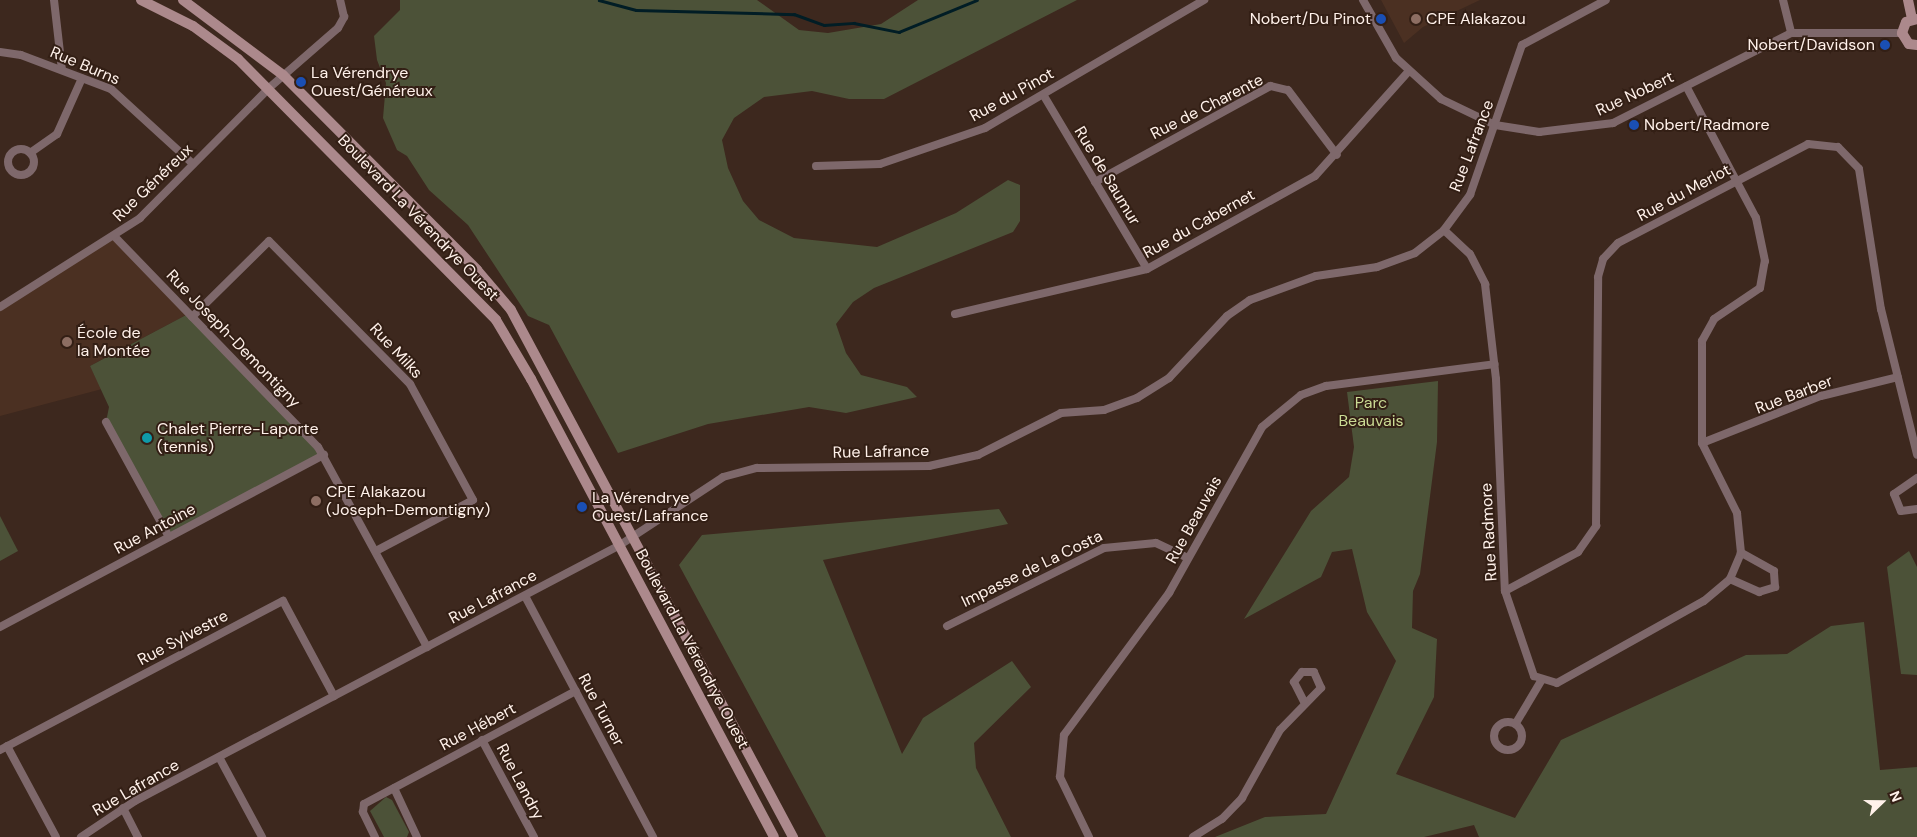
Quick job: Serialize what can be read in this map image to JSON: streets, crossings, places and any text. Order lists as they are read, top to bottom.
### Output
{
  "streets": {
    "main road": ["Boulevard La Vérendrye Ouest"],
    "street": [
      "Rue Burns",
      "Rue Nobert",
      "Rue du Pinot",
      "Rue de Charente",
      "Rue Lafrance",
      "Rue de Saumur",
      "Rue Généreux",
      "Rue du Merlot",
      "Rue du Cabernet",
      "Rue Joseph-Demontigny",
      "Rue Milks",
      "Rue Barber",
      "Rue Beauvais",
      "Rue Antoine",
      "Rue Radmore",
      "Impasse de La Costa",
      "Rue Sylvestre",
      "Rue Turner",
      "Rue Hébert",
      "Rue Landry"
    ]
  },
  "crossings": [
    ["Rue Burns", "Rue Généreux"],
    ["Rue Nobert", "Rue Lafrance"],
    ["Rue Nobert", "Rue du Cabernet"],
    ["Rue du Pinot", "Rue de Saumur"],
    ["Rue de Charente", "Rue de Saumur"],
    ["Rue de Charente", "Rue du Cabernet"],
    ["Rue Lafrance", "Boulevard La Vérendrye Ouest"],
    ["Rue Lafrance", "Rue Joseph-Demontigny"],
    ["Rue Lafrance", "Rue Radmore"],
    ["Rue Lafrance", "Rue Sylvestre"],
    ["Rue Lafrance", "Rue Turner"],
    ["Rue de Saumur", "Rue du Cabernet"],
    ["Rue Généreux", "Boulevard La Vérendrye Ouest"],
    ["Rue Généreux", "Rue Joseph-Demontigny"],
    ["Rue du Merlot", "Rue Barber"],
    ["Rue du Merlot", "Rue Radmore"],
    ["Rue Joseph-Demontigny", "Rue Milks"],
    ["Rue Joseph-Demontigny", "Rue Antoine"],
    ["Rue Beauvais", "Rue Radmore"],
    ["Rue Beauvais", "Impasse de La Costa"],
    ["Rue Turner", "Rue Hébert"],
    ["Rue Hébert", "Rue Landry"]
  ],
  "parks": ["Parc Beauvais"],
  "places": [
    "Nobert/Du Pinot",
    "CPE Alakazou",
    "Nobert/Davidson",
    "La Vérendrye Ouest/Généreux",
    "Nobert/Radmore",
    "École de la Montée",
    "Chalet Pierre-Laporte (tennis)",
    "CPE Alakazou (Joseph-Demontigny)",
    "La Vérendrye Ouest/Lafrance"
  ],
  "north": "right"
}
